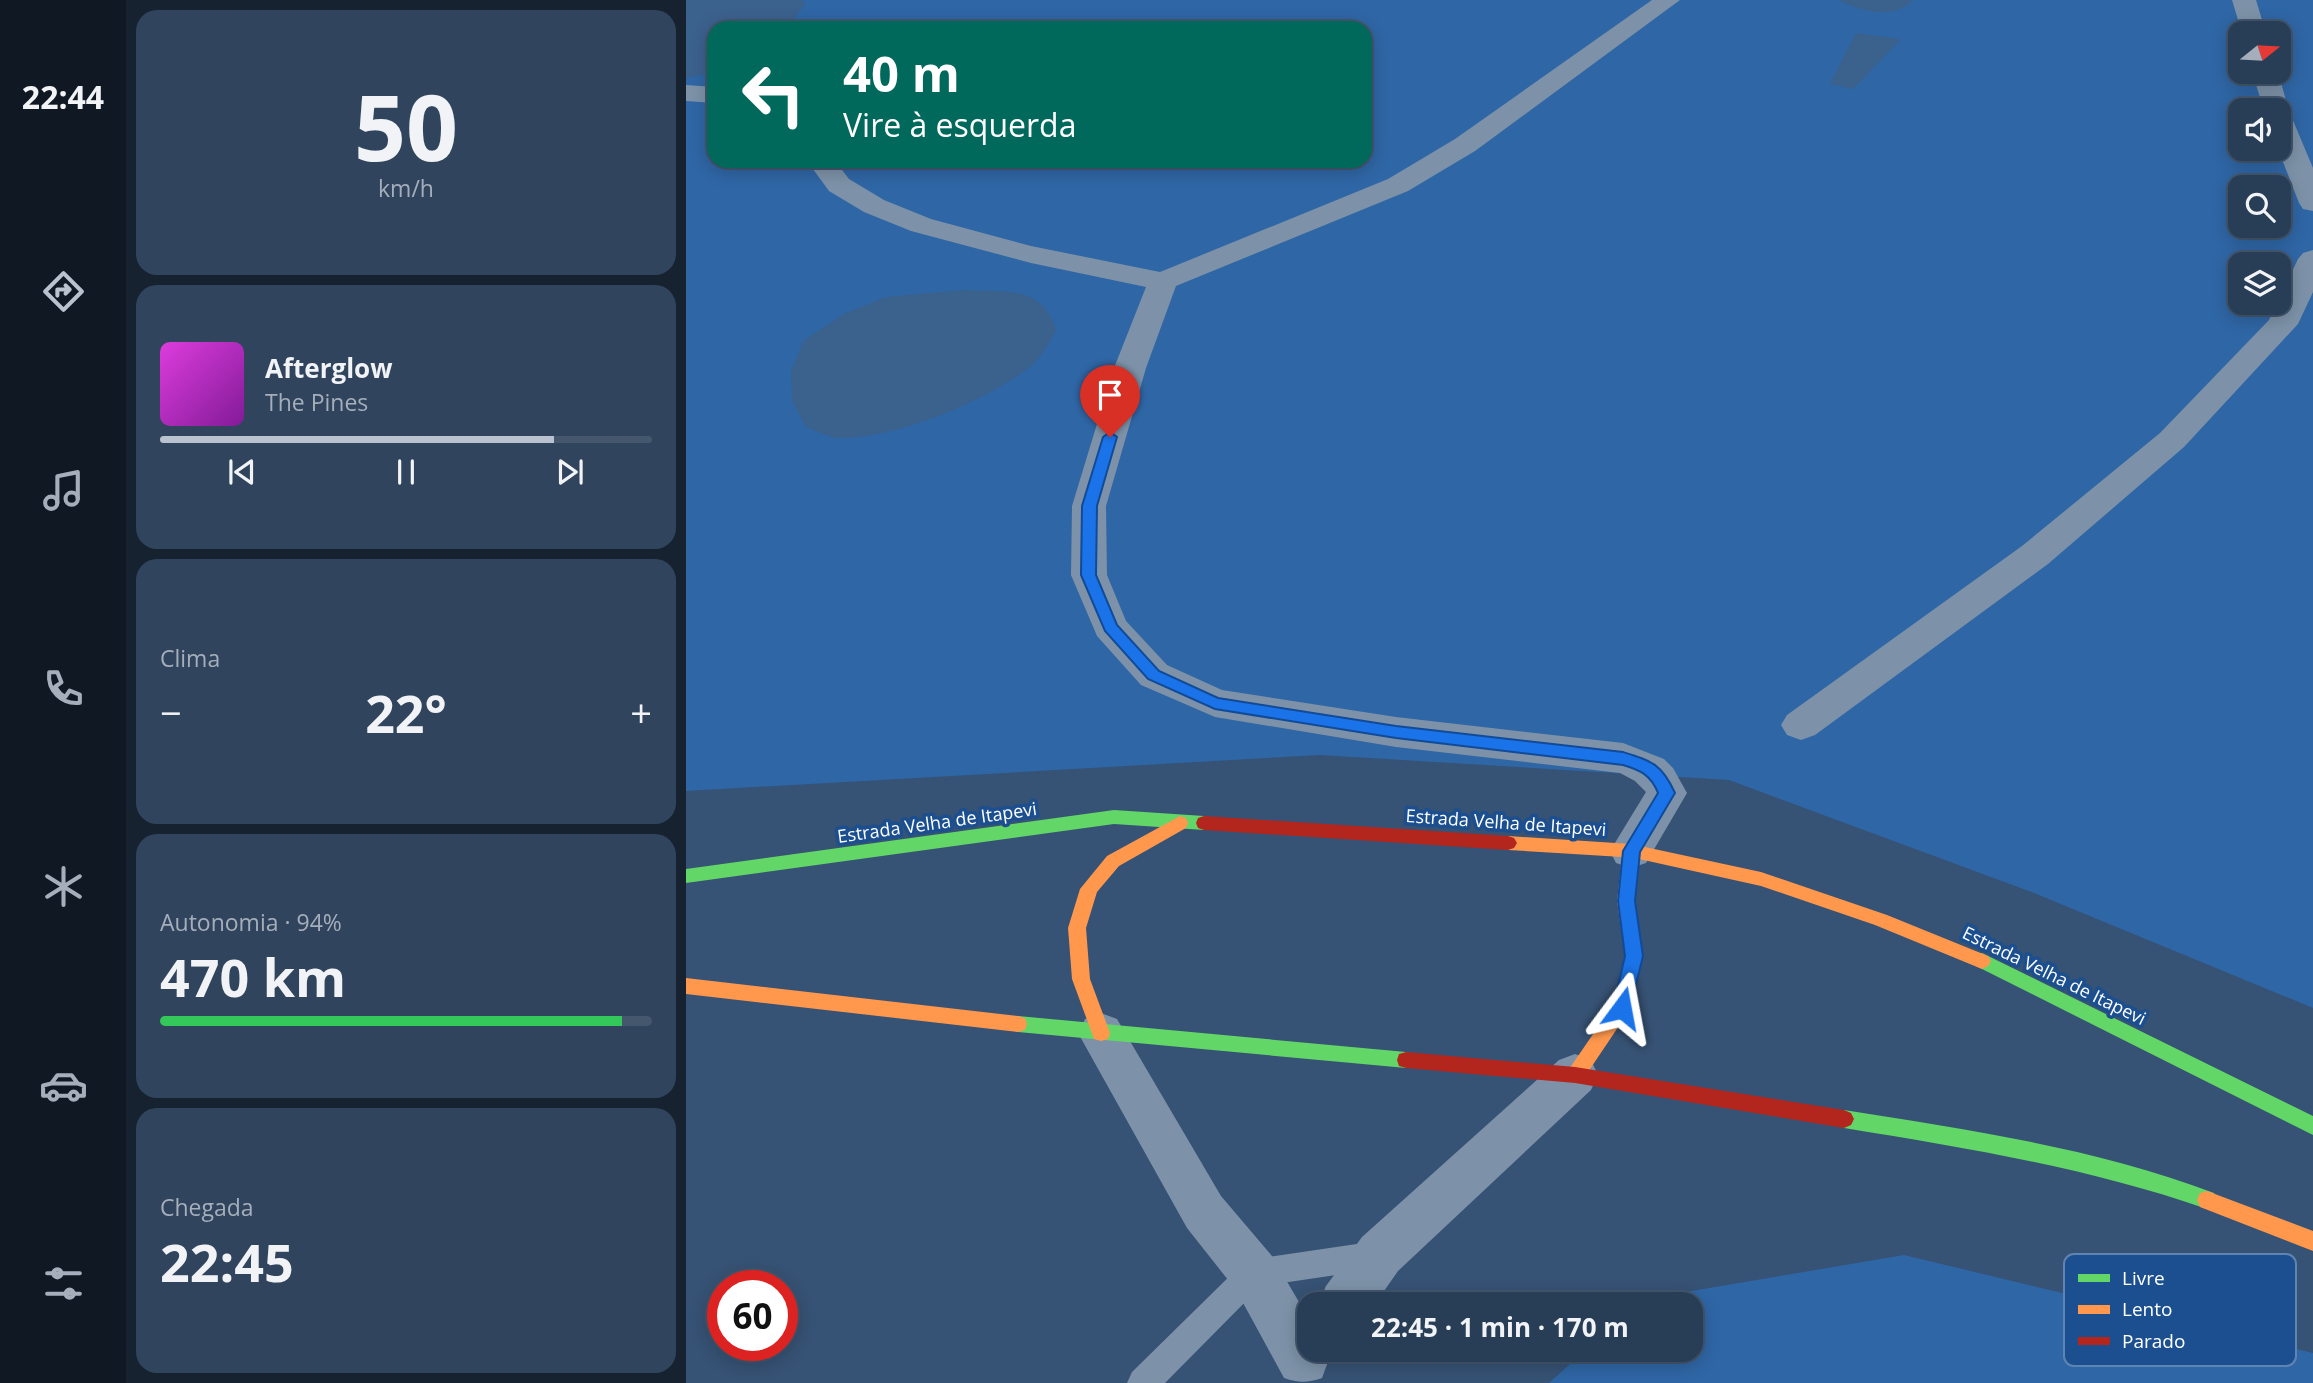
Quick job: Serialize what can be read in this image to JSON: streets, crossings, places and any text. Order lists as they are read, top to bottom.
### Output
{
  "streets": {
    "main road": ["Estrada Velha de Itapevi"]
  },
  "legend": ["Livre", "Lento", "Parado"],
  "north": "right",
  "page": {
    "tabs": "22:44",
    "tile": [
      ["50", "km/h"],
      "Clima",
      ["Autonomia · 94%", "470 km"],
      ["Chegada", "22:45"]
    ],
    "turn": ["40 m", "Vire à esquerda"],
    "song": ["Afterglow", "The Pines"],
    "heat": ["−", "22°", "+"],
    "limit": "60",
    "trip": "22:45 · 1 min · 170 m"
  }
}
